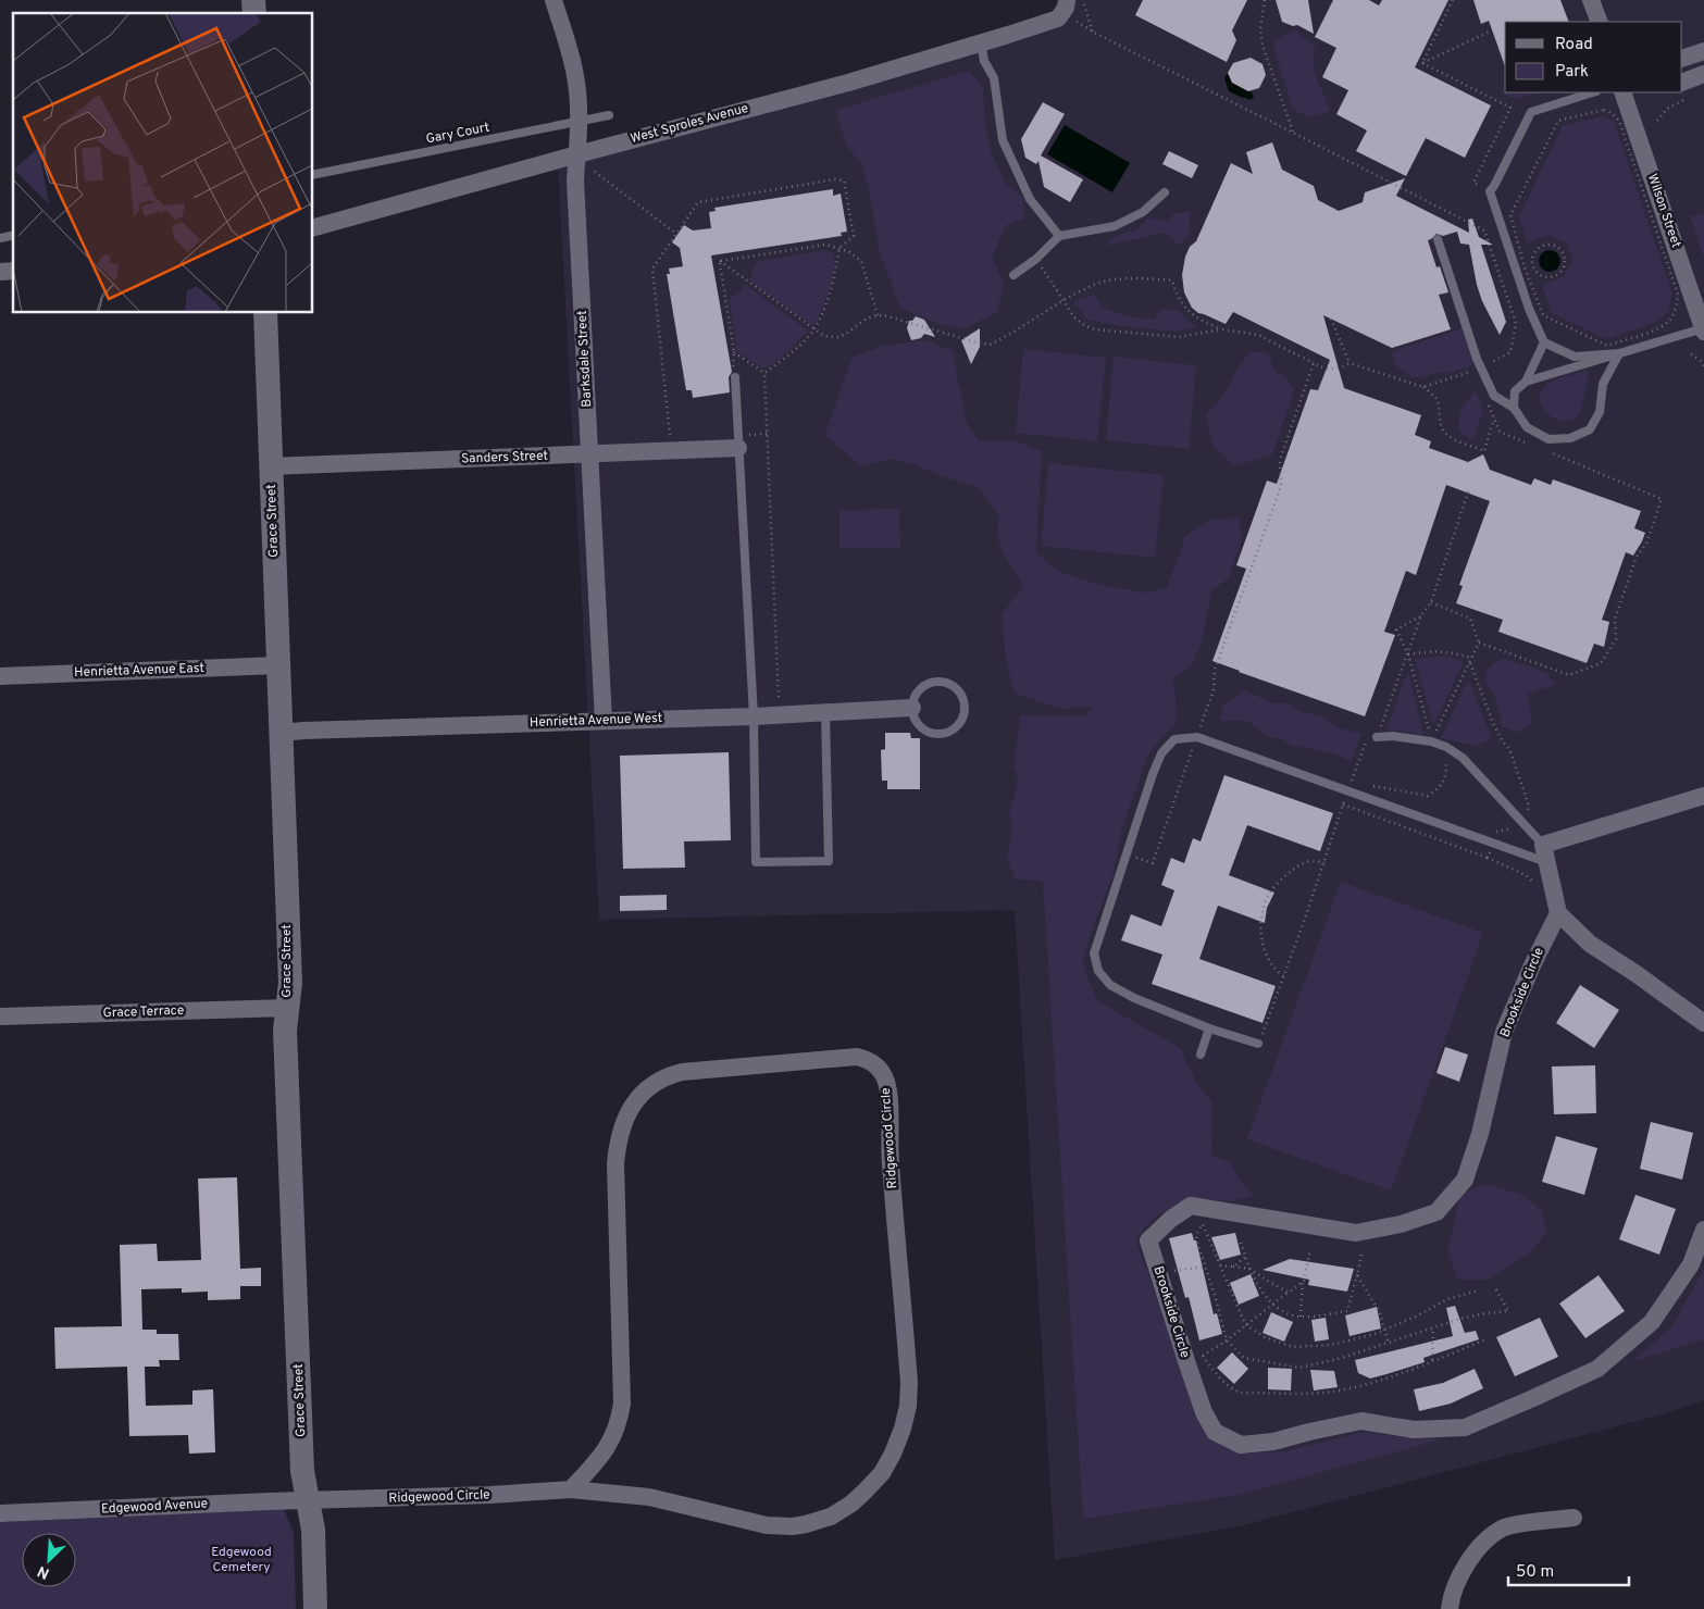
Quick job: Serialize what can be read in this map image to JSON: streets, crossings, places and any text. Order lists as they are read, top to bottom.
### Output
{
  "streets": {
    "main road": ["Grace Street"],
    "street": [
      "West Sproles Avenue",
      "Wilson Street",
      "Barksdale Street",
      "Sanders Street",
      "Henrietta Avenue East",
      "Henrietta Avenue West",
      "Brookside Circle",
      "Grace Terrace",
      "Ridgewood Circle",
      "Edgewood Avenue"
    ],
    "lane": ["Gary Court"]
  },
  "crossings": [
    ["West Sproles Avenue", "Barksdale Street"],
    ["Barksdale Street", "Sanders Street"],
    ["Barksdale Street", "Henrietta Avenue West"],
    ["Sanders Street", "Grace Street"],
    ["Grace Street", "Henrietta Avenue East"],
    ["Grace Street", "Henrietta Avenue West"],
    ["Grace Street", "Grace Terrace"],
    ["Grace Street", "Ridgewood Circle"],
    ["Grace Street", "Edgewood Avenue"],
    ["Ridgewood Circle", "Edgewood Avenue"]
  ],
  "parks": ["Edgewood Cemetery"],
  "legend": ["Road", "Park"],
  "scale_bar": "50 m",
  "north": "bottom left"
}
